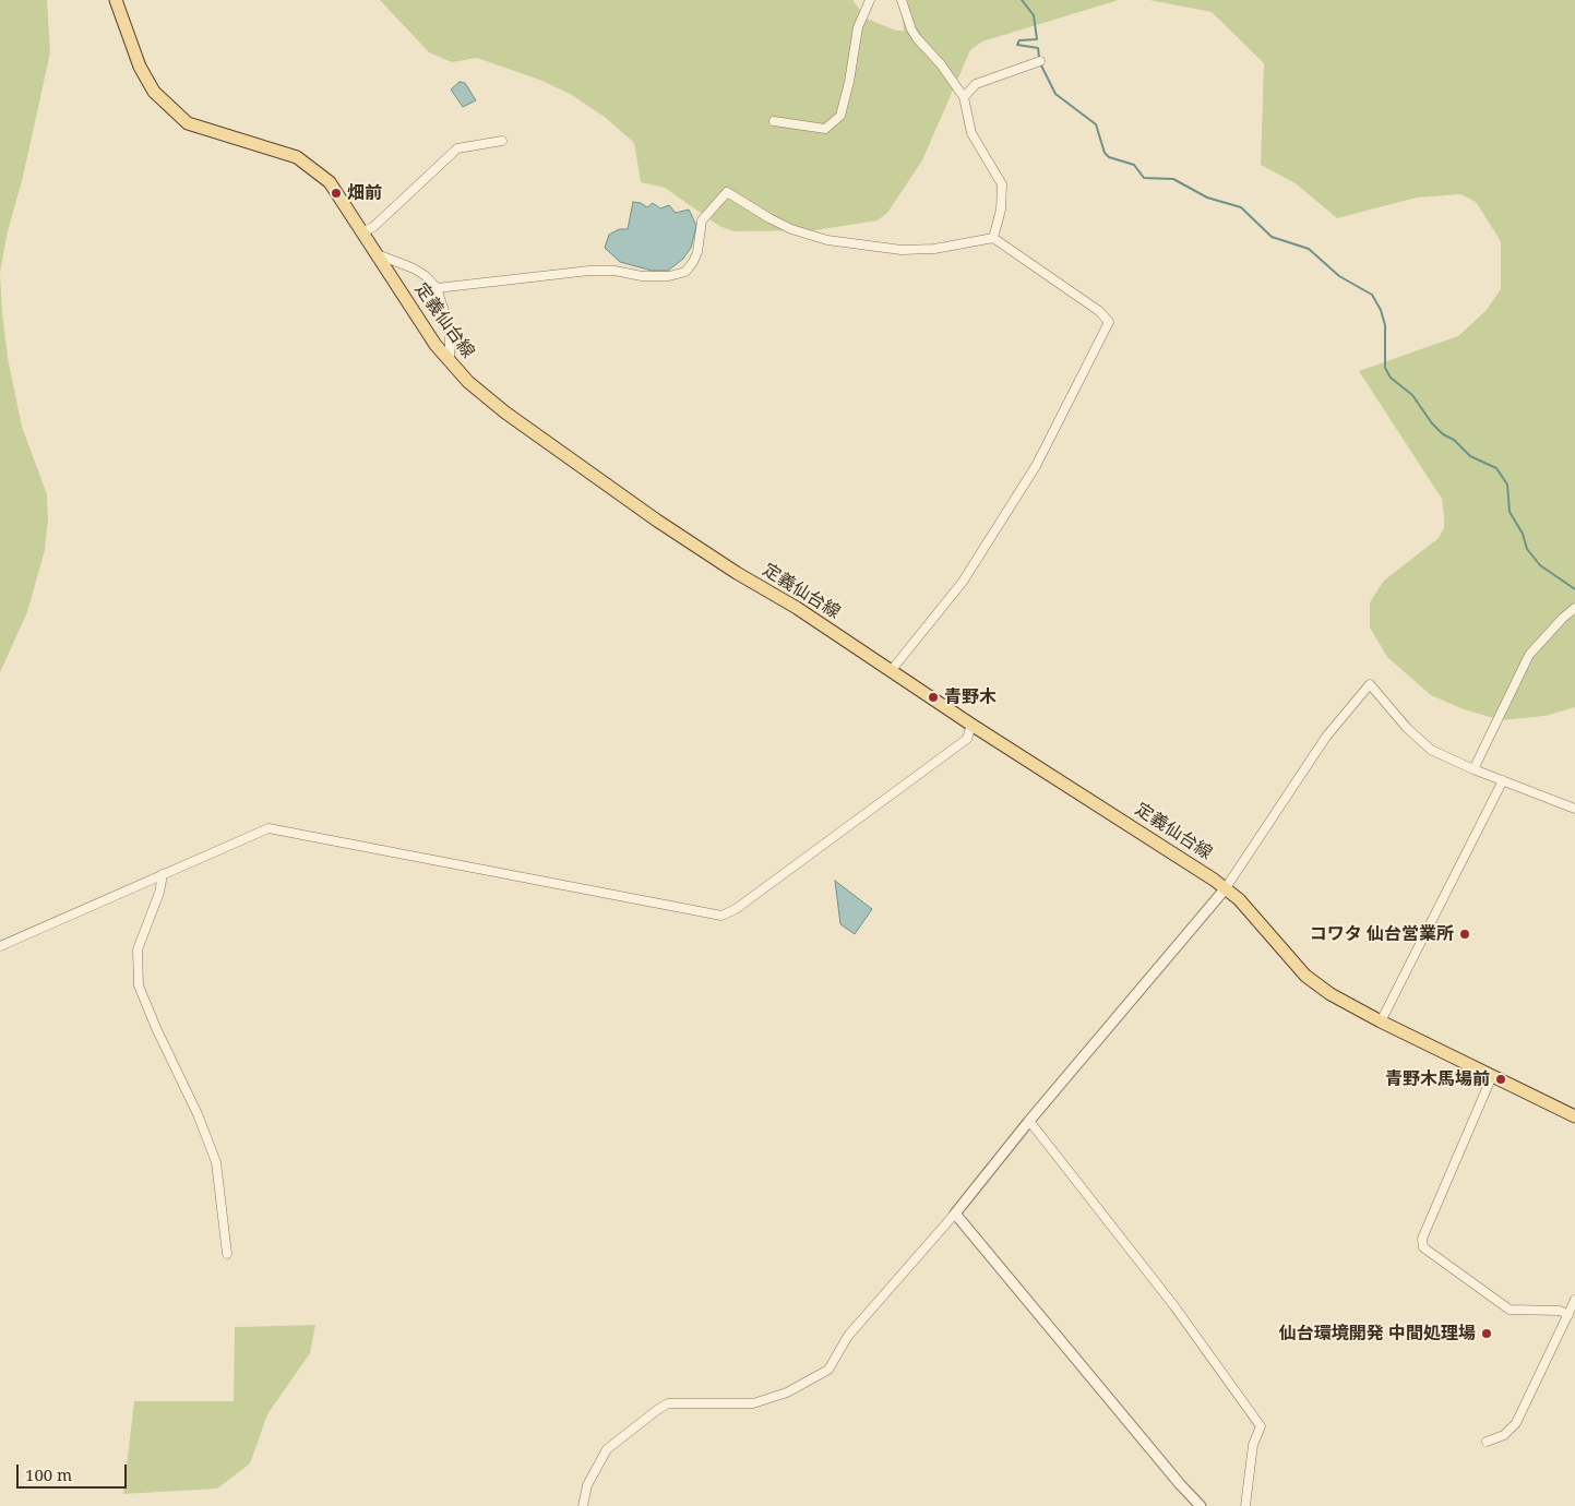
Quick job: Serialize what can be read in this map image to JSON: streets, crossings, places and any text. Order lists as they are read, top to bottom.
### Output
{
  "streets": {
    "main road": ["定義仙台線"]
  },
  "places": [
    "畑前",
    "青野木",
    "コワタ 仙台営業所",
    "青野木馬場前",
    "仙台環境開発 中間処理場"
  ],
  "scale_bar": "100 m"
}
